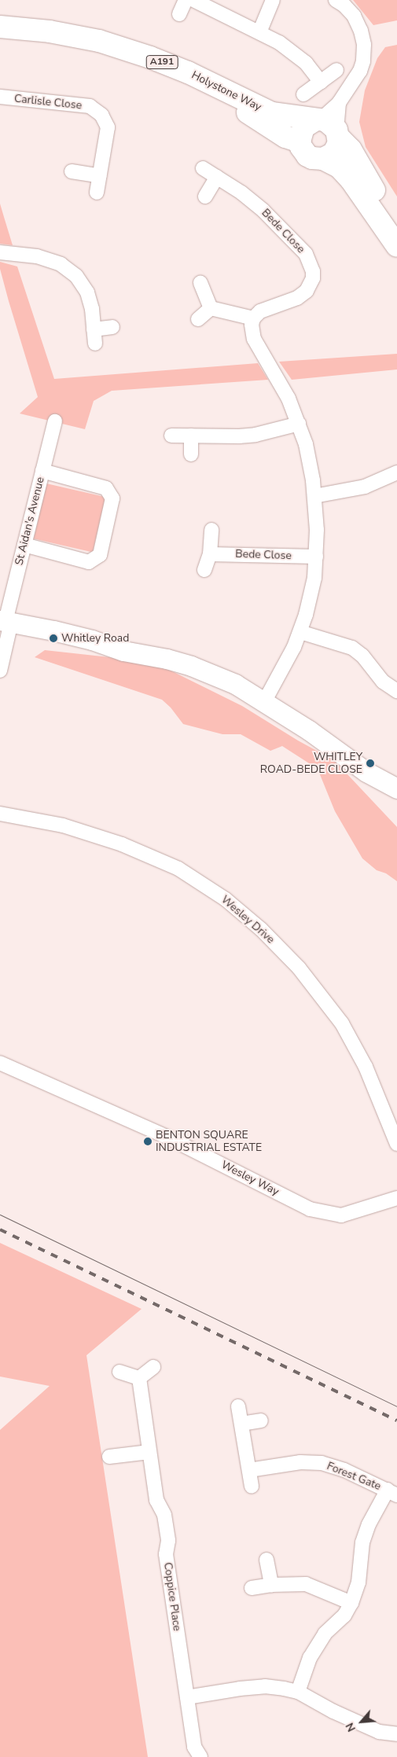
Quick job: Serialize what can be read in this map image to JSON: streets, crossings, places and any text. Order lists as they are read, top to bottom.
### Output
{
  "streets": {
    "main road": ["A191", "Holystone Way"],
    "street": [
      "Carlisle Close",
      "Bede Close",
      "St Aidan's Avenue",
      "Wesley Drive",
      "Wesley Way",
      "Forest Gate",
      "Coppice Place"
    ]
  },
  "places": ["Whitley Road", "WHITLEY ROAD-BEDE CLOSE", "BENTON SQUARE INDUSTRIAL ESTATE"],
  "north": "bottom left"
}
